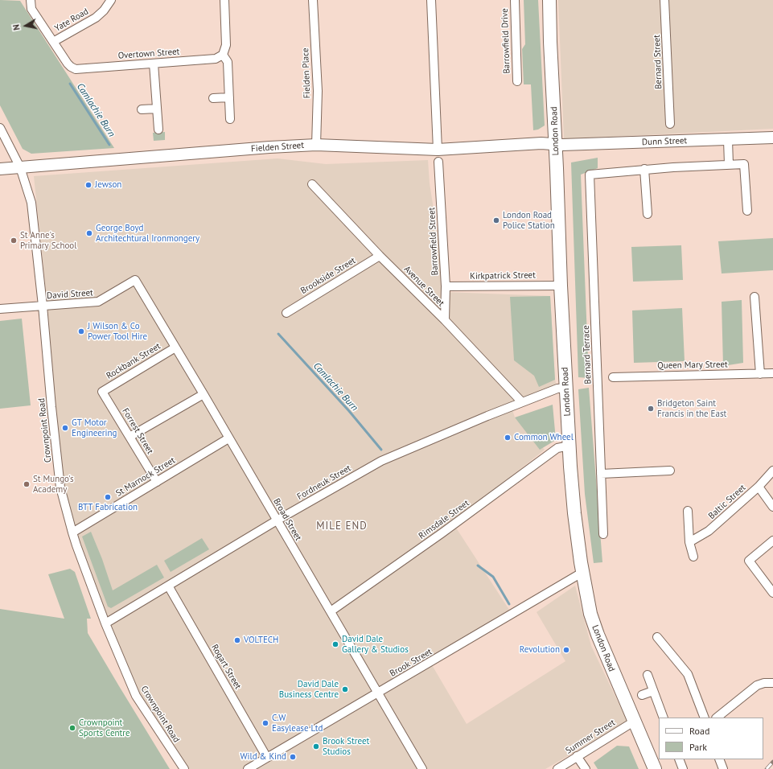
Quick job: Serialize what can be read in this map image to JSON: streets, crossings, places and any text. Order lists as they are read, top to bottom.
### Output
{
  "streets": {
    "main road": ["London Road", "Dunn Street", "Fielden Street"],
    "street": [
      "Yate Road",
      "Barrowfield Drive",
      "Overtown Street",
      "Bernard Street",
      "Fielden Place",
      "Barrowfield Street",
      "Brookside Street",
      "Kirkpatrick Street",
      "Avenue Street",
      "David Street",
      "Bernard Terrace",
      "Rockbank Street",
      "Queen Mary Street",
      "Crownpoint Road",
      "Forrest Street",
      "St Marnock Street",
      "Fordneuk Street",
      "Baltic Street",
      "Broad Street",
      "Rimsdale Street",
      "Brook Street",
      "Rogart Street",
      "Summer Street"
    ]
  },
  "crossings": [
    ["Yate Road", "Overtown Street"],
    ["Fielden Place", "Fielden Street"],
    ["London Road", "Dunn Street"],
    ["London Road", "Fielden Street"],
    ["London Road", "Kirkpatrick Street"],
    ["London Road", "Fordneuk Street"],
    ["London Road", "Rimsdale Street"],
    ["London Road", "Brook Street"],
    ["London Road", "Summer Street"],
    ["Dunn Street", "Fielden Street"],
    ["Fielden Street", "Crownpoint Road"],
    ["Barrowfield Street", "Kirkpatrick Street"],
    ["Barrowfield Street", "Avenue Street"],
    ["Brookside Street", "Avenue Street"],
    ["Avenue Street", "Fordneuk Street"],
    ["David Street", "Crownpoint Road"],
    ["David Street", "Broad Street"],
    ["Rockbank Street", "Forrest Street"],
    ["Rockbank Street", "Broad Street"],
    ["Crownpoint Road", "St Marnock Street"],
    ["Crownpoint Road", "Fordneuk Street"],
    ["Forrest Street", "St Marnock Street"],
    ["St Marnock Street", "Broad Street"],
    ["Fordneuk Street", "Broad Street"],
    ["Fordneuk Street", "Rogart Street"],
    ["Broad Street", "Rimsdale Street"],
    ["Broad Street", "Brook Street"],
    ["Brook Street", "Rogart Street"]
  ],
  "districts": ["MILE END"],
  "water": ["Camlachie Burn"],
  "places": [
    "Jewson",
    "London Road Police Station",
    "George Boyd Architechtural Ironmongery",
    "St Anne's Primary School",
    "J Wilson & Co Power Tool Hire",
    "Bridgeton Saint Francis in the East",
    "GT Motor Engineering",
    "Common Wheel",
    "St Mungo's Academy",
    "BTT Fabrication",
    "VOLTECH",
    "David Dale Gallery & Studios",
    "Revolution",
    "David Dale Business Centre",
    "C.W Easylease Ltd",
    "Crownpoint Sports Centre",
    "Brook Street Studios",
    "Wild & Kind"
  ],
  "legend": ["Road", "Park"],
  "north": "left"
}
